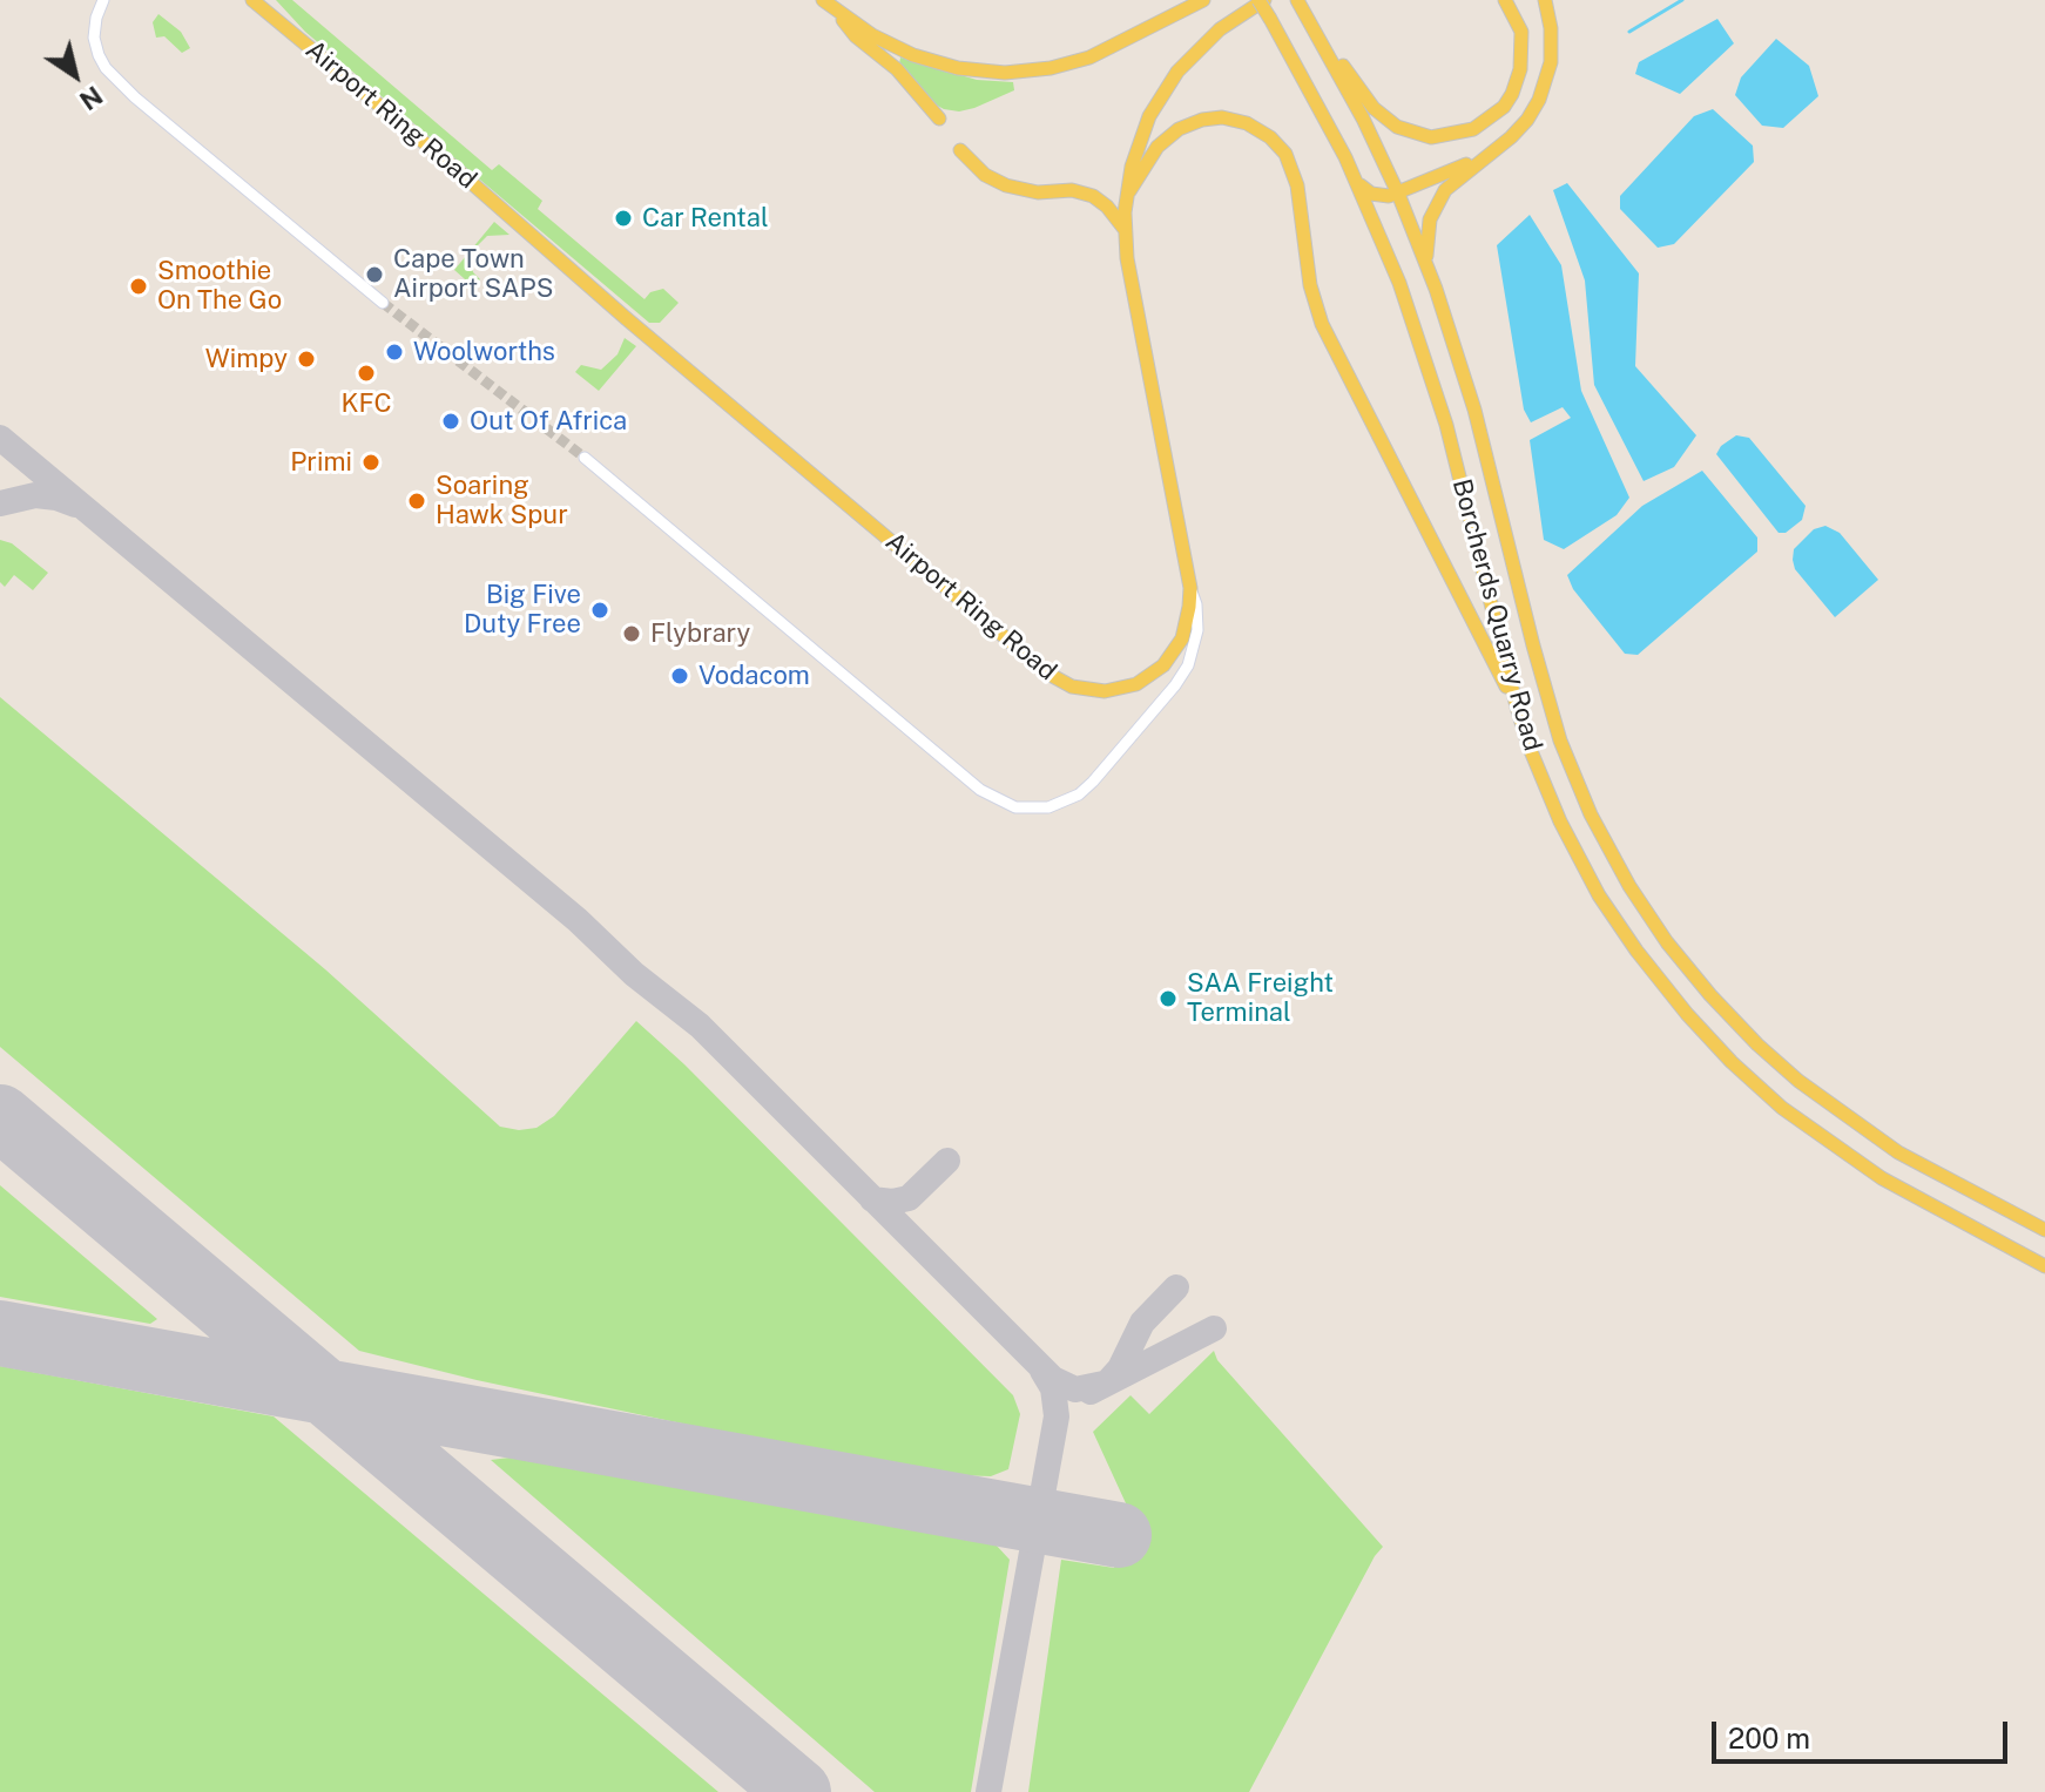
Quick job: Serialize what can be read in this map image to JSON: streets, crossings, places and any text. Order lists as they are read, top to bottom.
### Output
{
  "streets": {
    "main road": ["Airport Ring Road", "Borcherds Quarry Road"]
  },
  "crossings": [
    ["Airport Ring Road", "Borcherds Quarry Road"]
  ],
  "places": [
    "Car Rental",
    "Cape Town Airport SAPS",
    "Smoothie On The Go",
    "Woolworths",
    "Wimpy",
    "KFC",
    "Out Of Africa",
    "Primi",
    "Soaring Hawk Spur",
    "Big Five Duty Free",
    "Flybrary",
    "Vodacom",
    "SAA Freight Terminal"
  ],
  "scale_bar": "200 m",
  "north": "bottom right"
}
